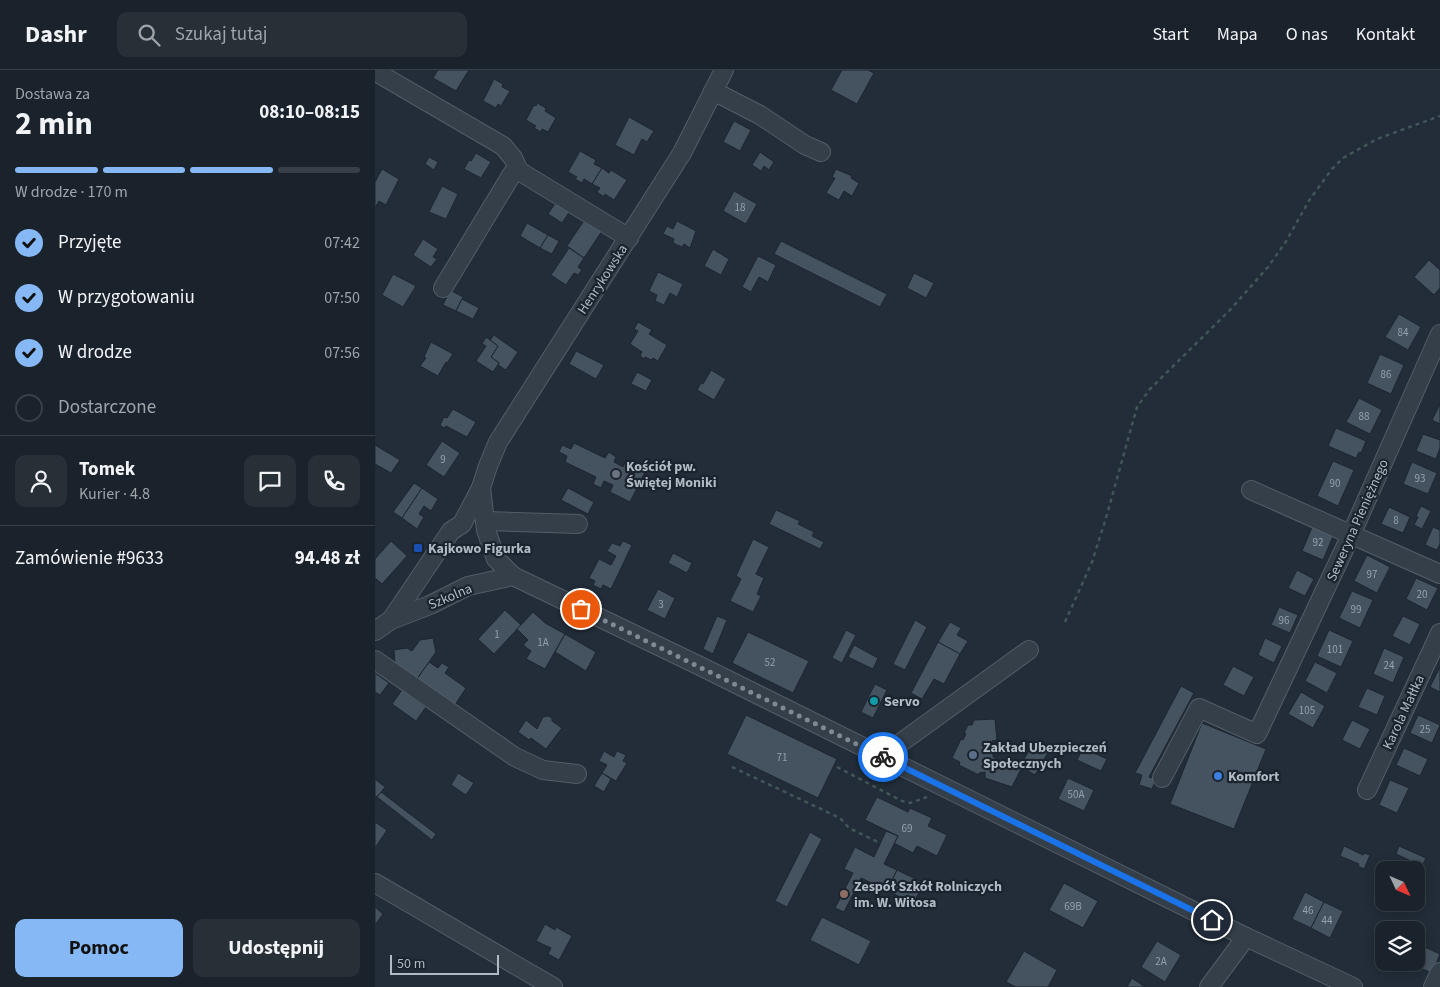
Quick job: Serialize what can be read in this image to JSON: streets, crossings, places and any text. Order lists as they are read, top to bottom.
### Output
{
  "streets": {
    "street": [
      "Henrykowska",
      "Seweryna Pieniężnego",
      "Szkolna",
      "Karola Małłka"
    ]
  },
  "crossings": [
    ["Henrykowska", "Szkolna"]
  ],
  "places": {
    "other": [
      "Kościół pw. Świętej Moniki",
      "Servo",
      "Zakład Ubezpieczeń Społecznych",
      "Komfort",
      "Zespół Szkół Rolniczych im. W. Witosa"
    ],
    "transit": ["Kajkowo Figurka"]
  },
  "house_numbers": [
    "18",
    "84",
    "86",
    "88",
    "9",
    "93",
    "90",
    "8",
    "92",
    "97",
    "20",
    "3",
    "99",
    "96",
    "1",
    "1A",
    "101",
    "52",
    "24",
    "105",
    "25",
    "71",
    "50A",
    "69",
    "69B",
    "46",
    "44",
    "2A"
  ],
  "scale_bar": "50 m",
  "north": "bottom right",
  "page": {
    "header": "Dashr",
    "search": "Szukaj tutaj",
    "nav": [
      "Start",
      "Mapa",
      "O nas",
      "Kontakt"
    ],
    "heading": ["2 min", "Dostawa za", "08:10–08:15"],
    "panel": [
      "Tomek",
      "Kurier · 4.8",
      "Zamówienie #9633",
      "94.48 zł"
    ],
    "bar": "W drodze · 170 m",
    "list": [
      ["Przyjęte", "07:42"],
      ["W przygotowaniu", "07:50"],
      ["W drodze", "07:56"],
      "Dostarczone"
    ],
    "buttons": ["Pomoc", "Udostępnij"],
    "scale": "50 m"
  }
}
